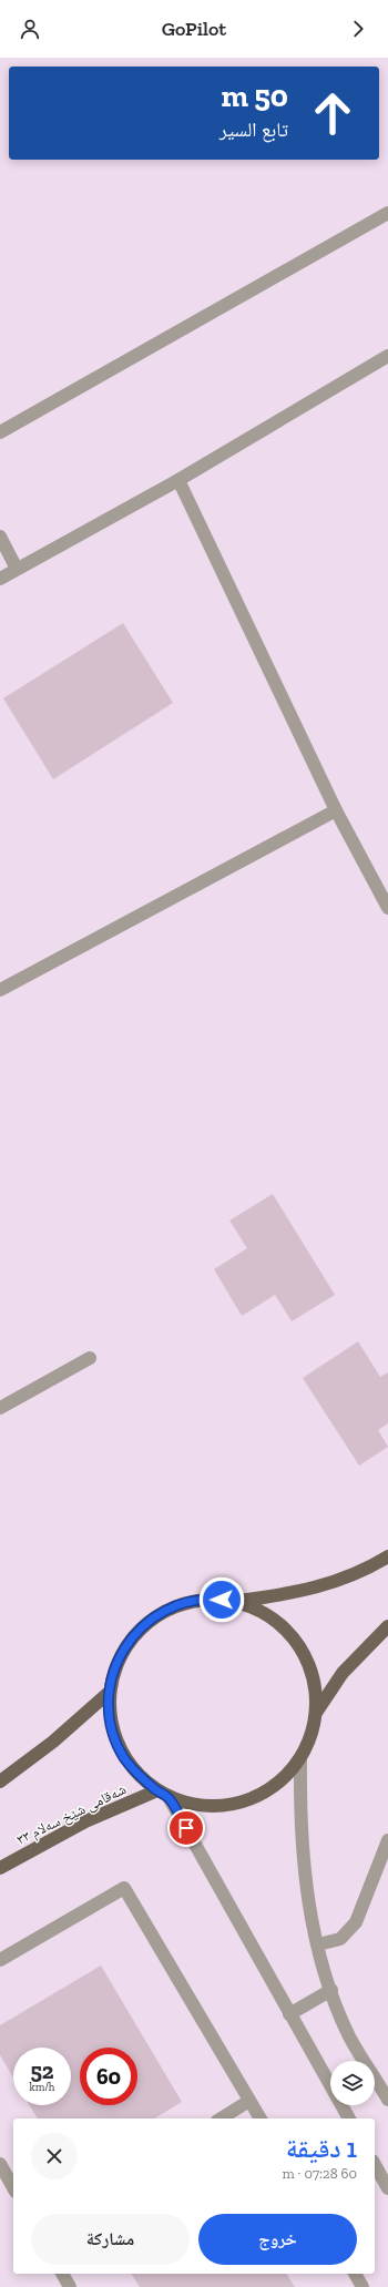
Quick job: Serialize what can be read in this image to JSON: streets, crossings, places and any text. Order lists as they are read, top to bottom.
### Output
{
  "streets": {
    "main road": ["شەقامی شێخ سەلام ٣٣"]
  },
  "page": {
    "header": "GoPilot",
    "turn": ["50 m", "تابع السير"],
    "speed": "52 km/h",
    "limit": "60",
    "heading": ["1 دقيقة", "60 m · 07:28"],
    "buttons": ["خروج", "مشاركة"]
  }
}
